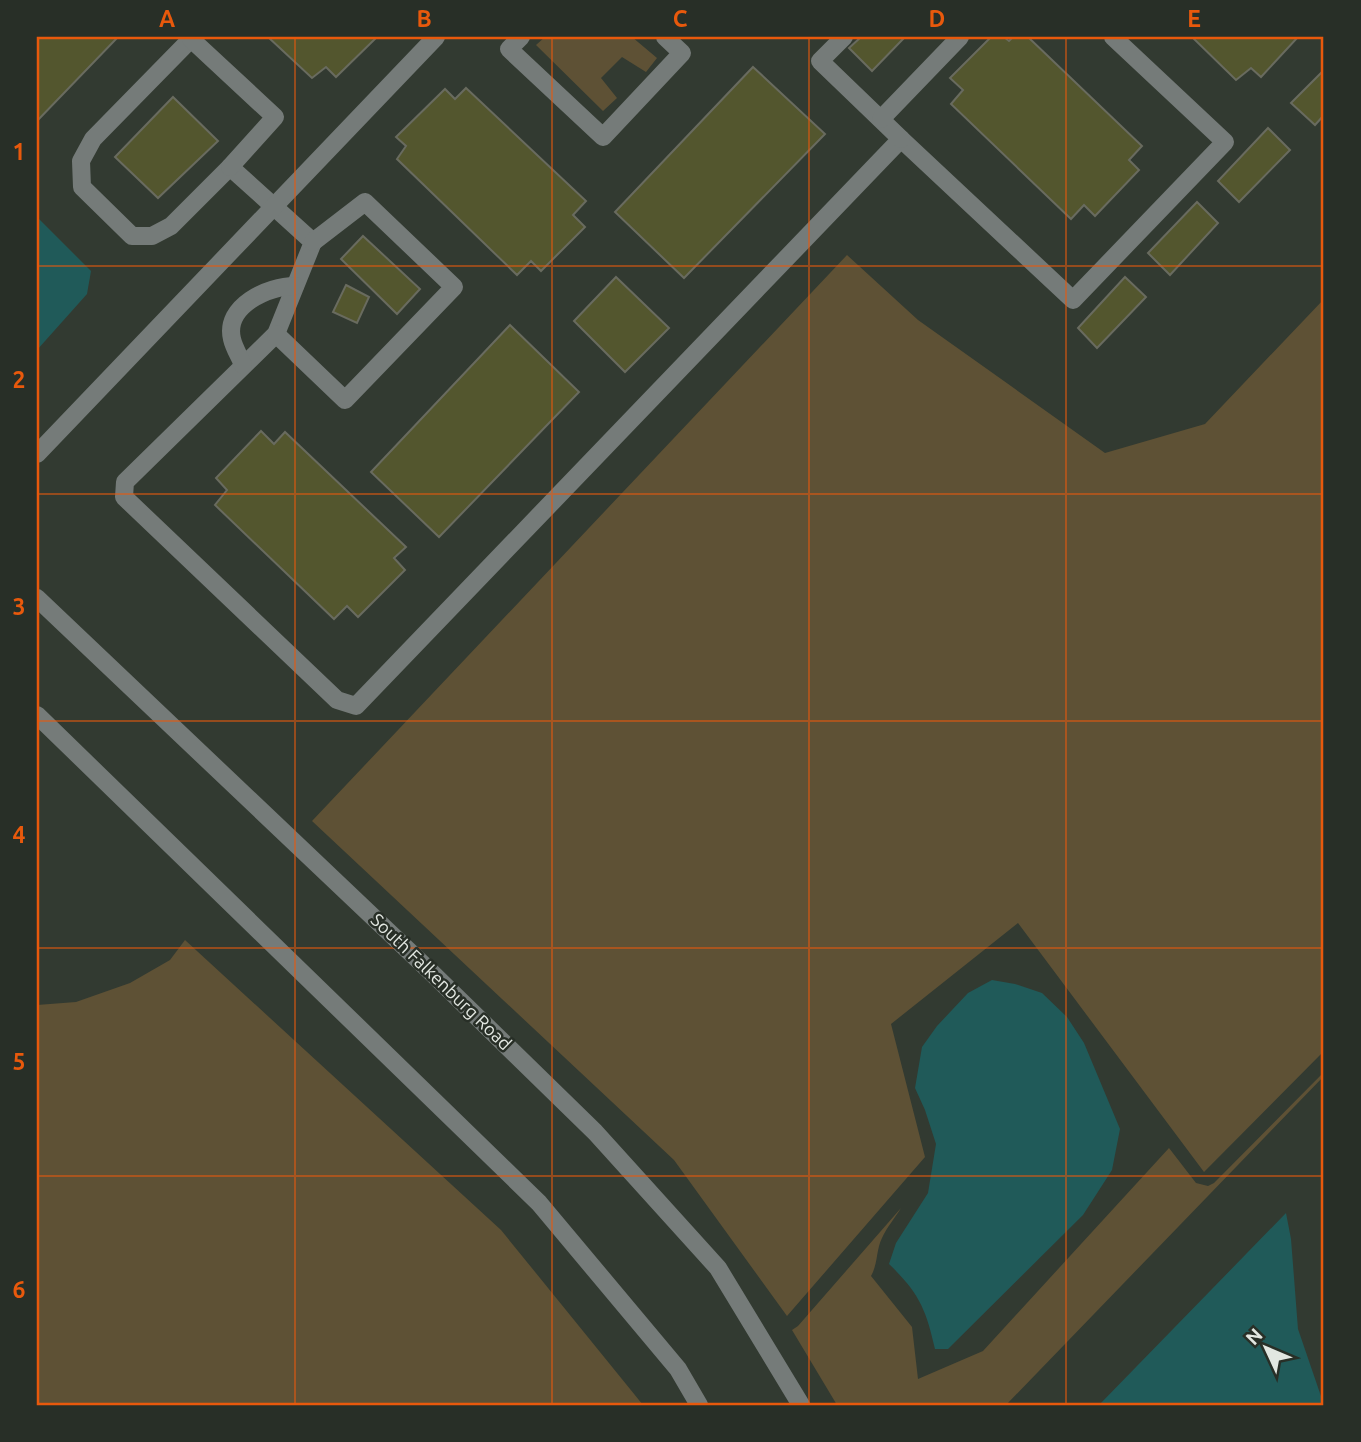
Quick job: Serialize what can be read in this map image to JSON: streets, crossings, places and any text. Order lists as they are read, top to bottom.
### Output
{
  "streets": {
    "street": ["South Falkenburg Road"]
  },
  "north": "top left",
  "grid": {
    "columns": [
      "A",
      "B",
      "C",
      "D",
      "E"
    ],
    "rows": [
      "1",
      "2",
      "3",
      "4",
      "5",
      "6"
    ]
  }
}
